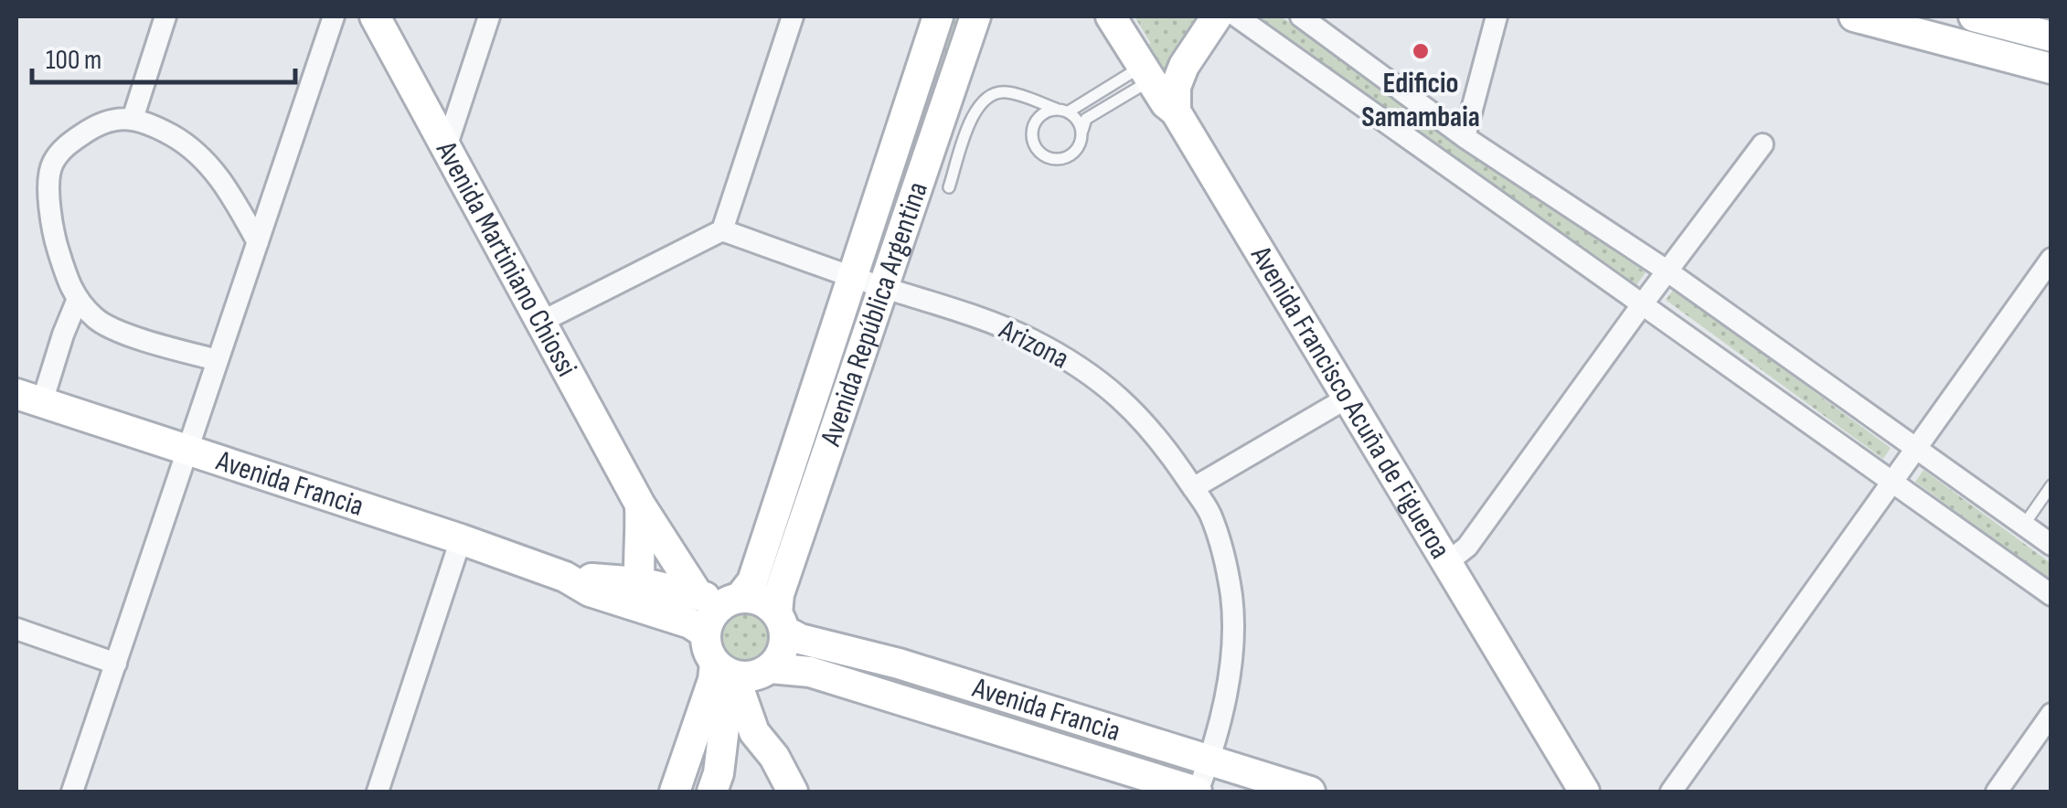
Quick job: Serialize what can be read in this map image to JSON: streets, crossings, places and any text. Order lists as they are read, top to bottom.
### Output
{
  "streets": {
    "street": [
      "Avenida Martiniano Chiossi",
      "Avenida República Argentina",
      "Arizona",
      "Avenida Francisco Acuña de Figueroa",
      "Avenida Francia"
    ]
  },
  "crossings": [
    ["Avenida Martiniano Chiossi", "Avenida República Argentina"],
    ["Avenida Martiniano Chiossi", "Avenida Francia"],
    ["Avenida República Argentina", "Arizona"],
    ["Avenida República Argentina", "Avenida Francia"],
    ["Arizona", "Avenida Francia"]
  ],
  "places": ["Edificio Samambaia"],
  "scale_bar": "100 m"
}
